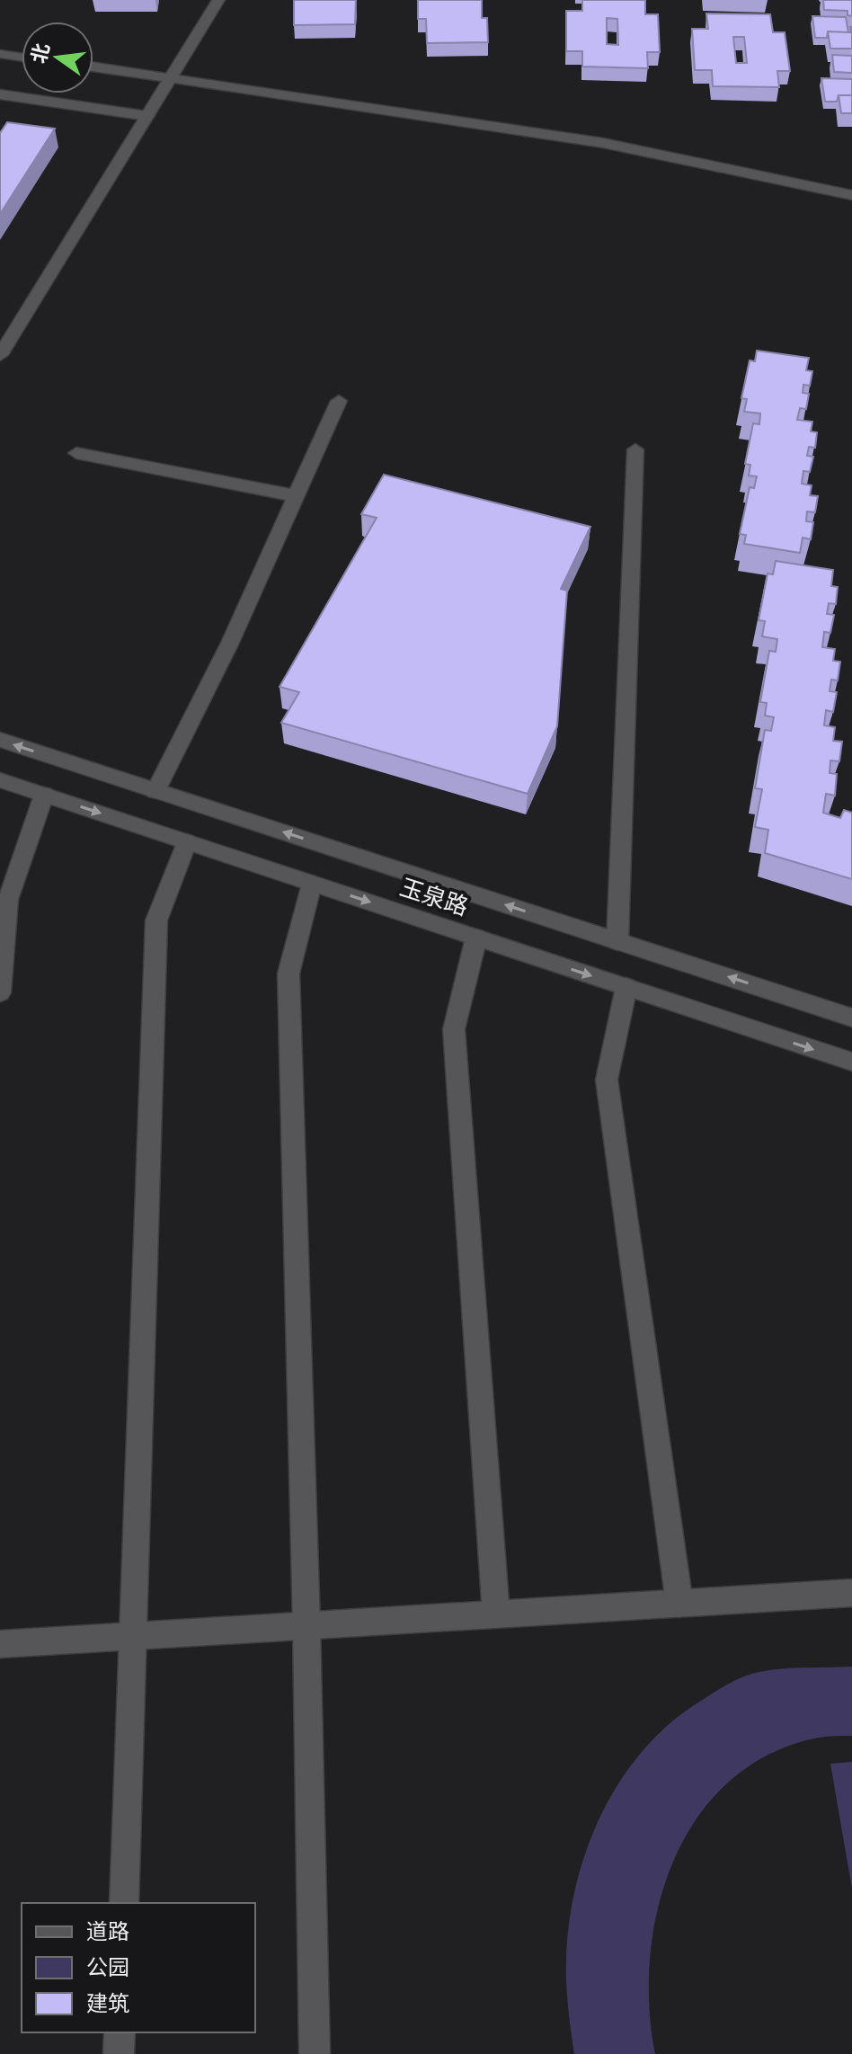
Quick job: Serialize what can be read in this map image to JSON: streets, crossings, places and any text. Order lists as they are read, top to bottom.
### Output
{
  "streets": {
    "street": ["玉泉路"]
  },
  "legend": ["道路", "公园", "建筑"],
  "north": "left"
}
